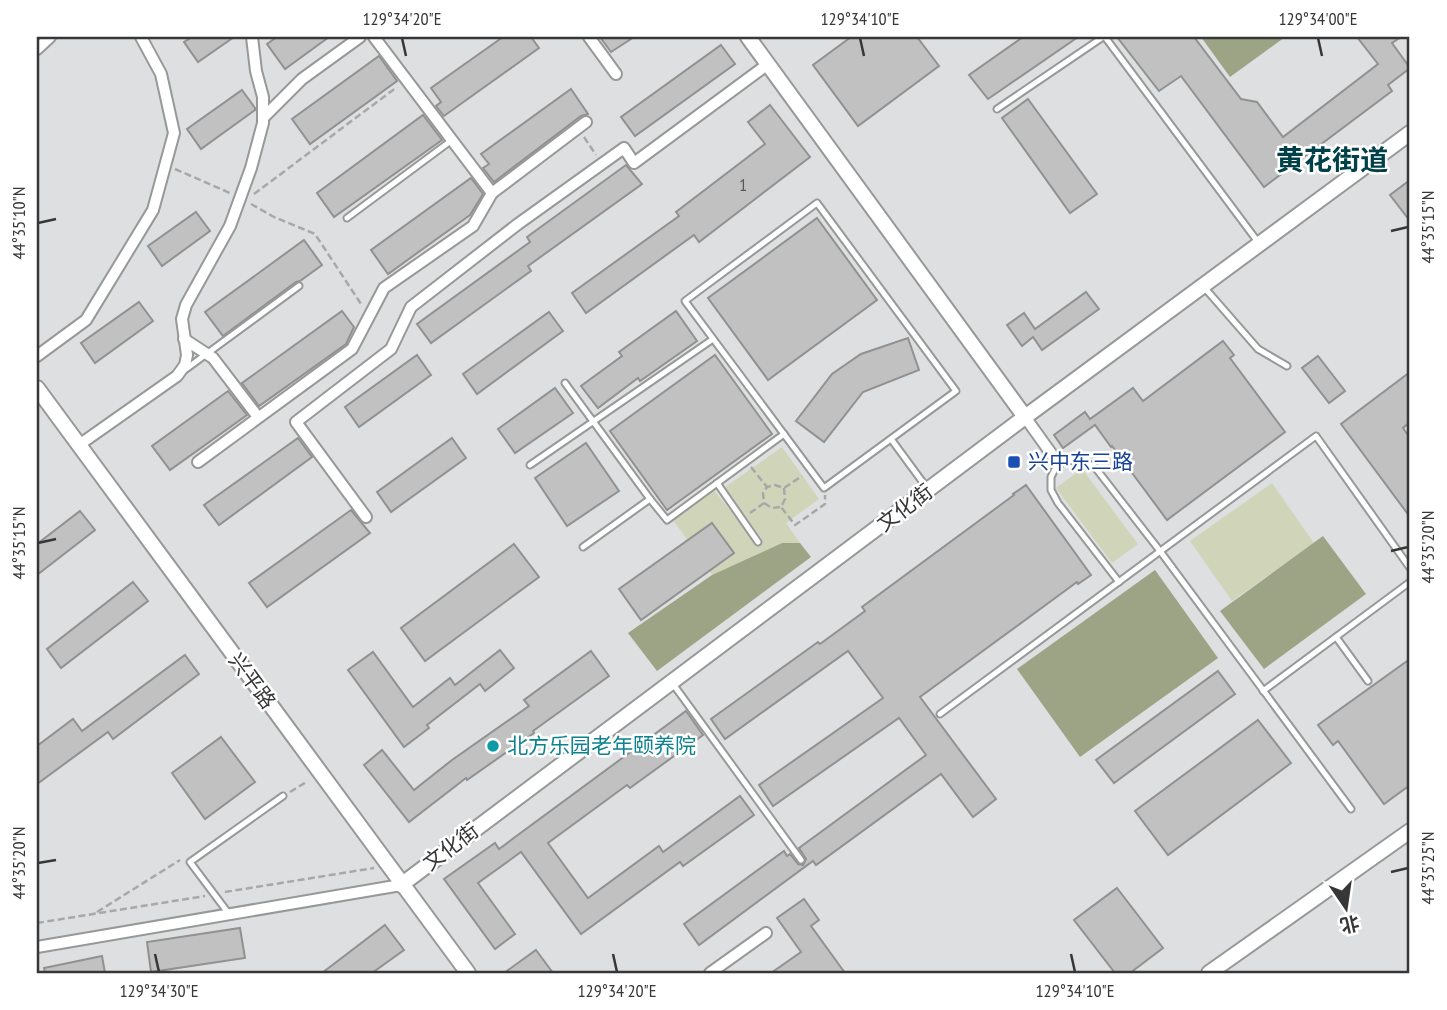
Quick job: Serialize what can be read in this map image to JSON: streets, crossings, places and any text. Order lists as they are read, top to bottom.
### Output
{
  "streets": {
    "street": ["文化街", "兴平路"]
  },
  "crossings": [
    ["文化街", "兴平路"]
  ],
  "districts": ["黄花街道"],
  "places": {
    "transit": ["兴中东三路"],
    "other": ["北方乐园老年颐养院"]
  },
  "house_numbers": ["1"],
  "north": "bottom",
  "coordinates": [
    "129°34'20\"E",
    "129°34'10\"E",
    "129°34'00\"E",
    "44°35'10\"N",
    "44°35'15\"N",
    "44°35'20\"N",
    "44°35'25\"N",
    "129°34'30\"E"
  ]
}
